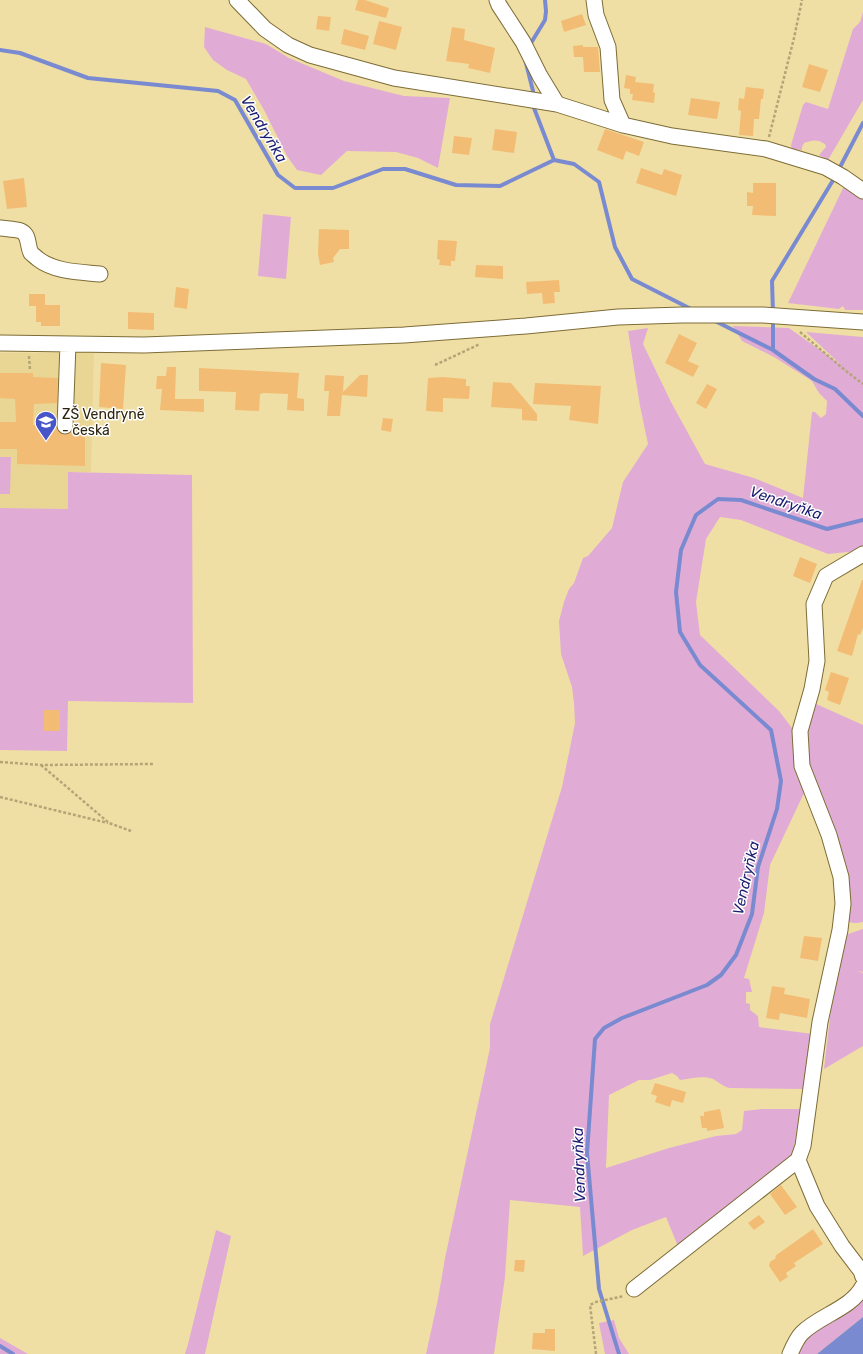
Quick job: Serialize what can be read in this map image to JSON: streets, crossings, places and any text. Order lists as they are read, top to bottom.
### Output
{
  "water": ["Vendryňka"],
  "places": {
    "school or university": ["ZŠ Vendryně - česká"]
  }
}
